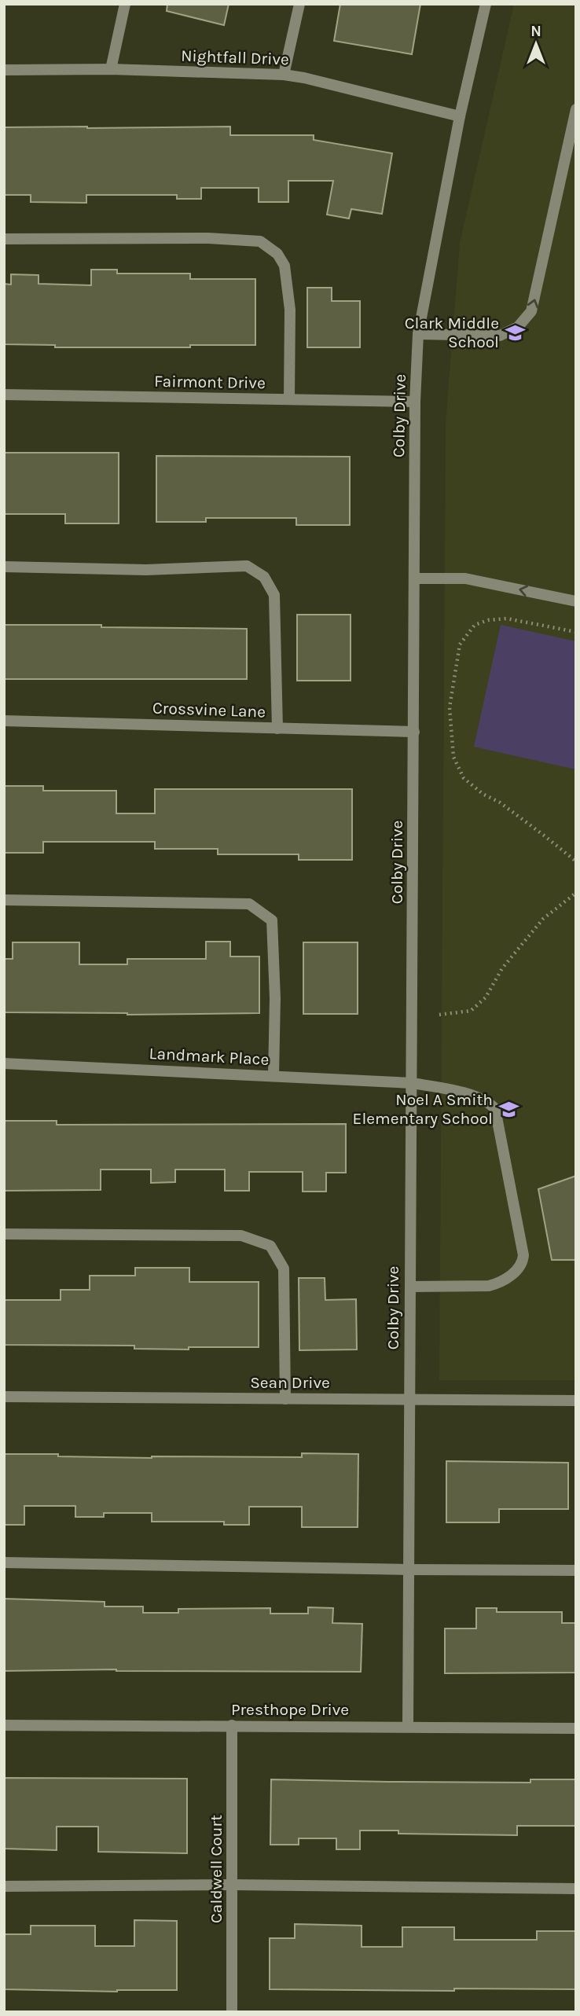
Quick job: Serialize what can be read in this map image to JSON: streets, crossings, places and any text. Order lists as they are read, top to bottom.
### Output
{
  "streets": {
    "street": [
      "Nightfall Drive",
      "Fairmont Drive",
      "Colby Drive",
      "Crossvine Lane",
      "Landmark Place",
      "Sean Drive",
      "Presthope Drive",
      "Caldwell Court"
    ]
  },
  "crossings": [
    ["Nightfall Drive", "Colby Drive"],
    ["Fairmont Drive", "Colby Drive"],
    ["Colby Drive", "Crossvine Lane"],
    ["Colby Drive", "Landmark Place"],
    ["Colby Drive", "Sean Drive"],
    ["Colby Drive", "Presthope Drive"],
    ["Presthope Drive", "Caldwell Court"]
  ],
  "places": {
    "school or university": ["Clark Middle School", "Noel A Smith Elementary School"]
  },
  "north": "top"
}
